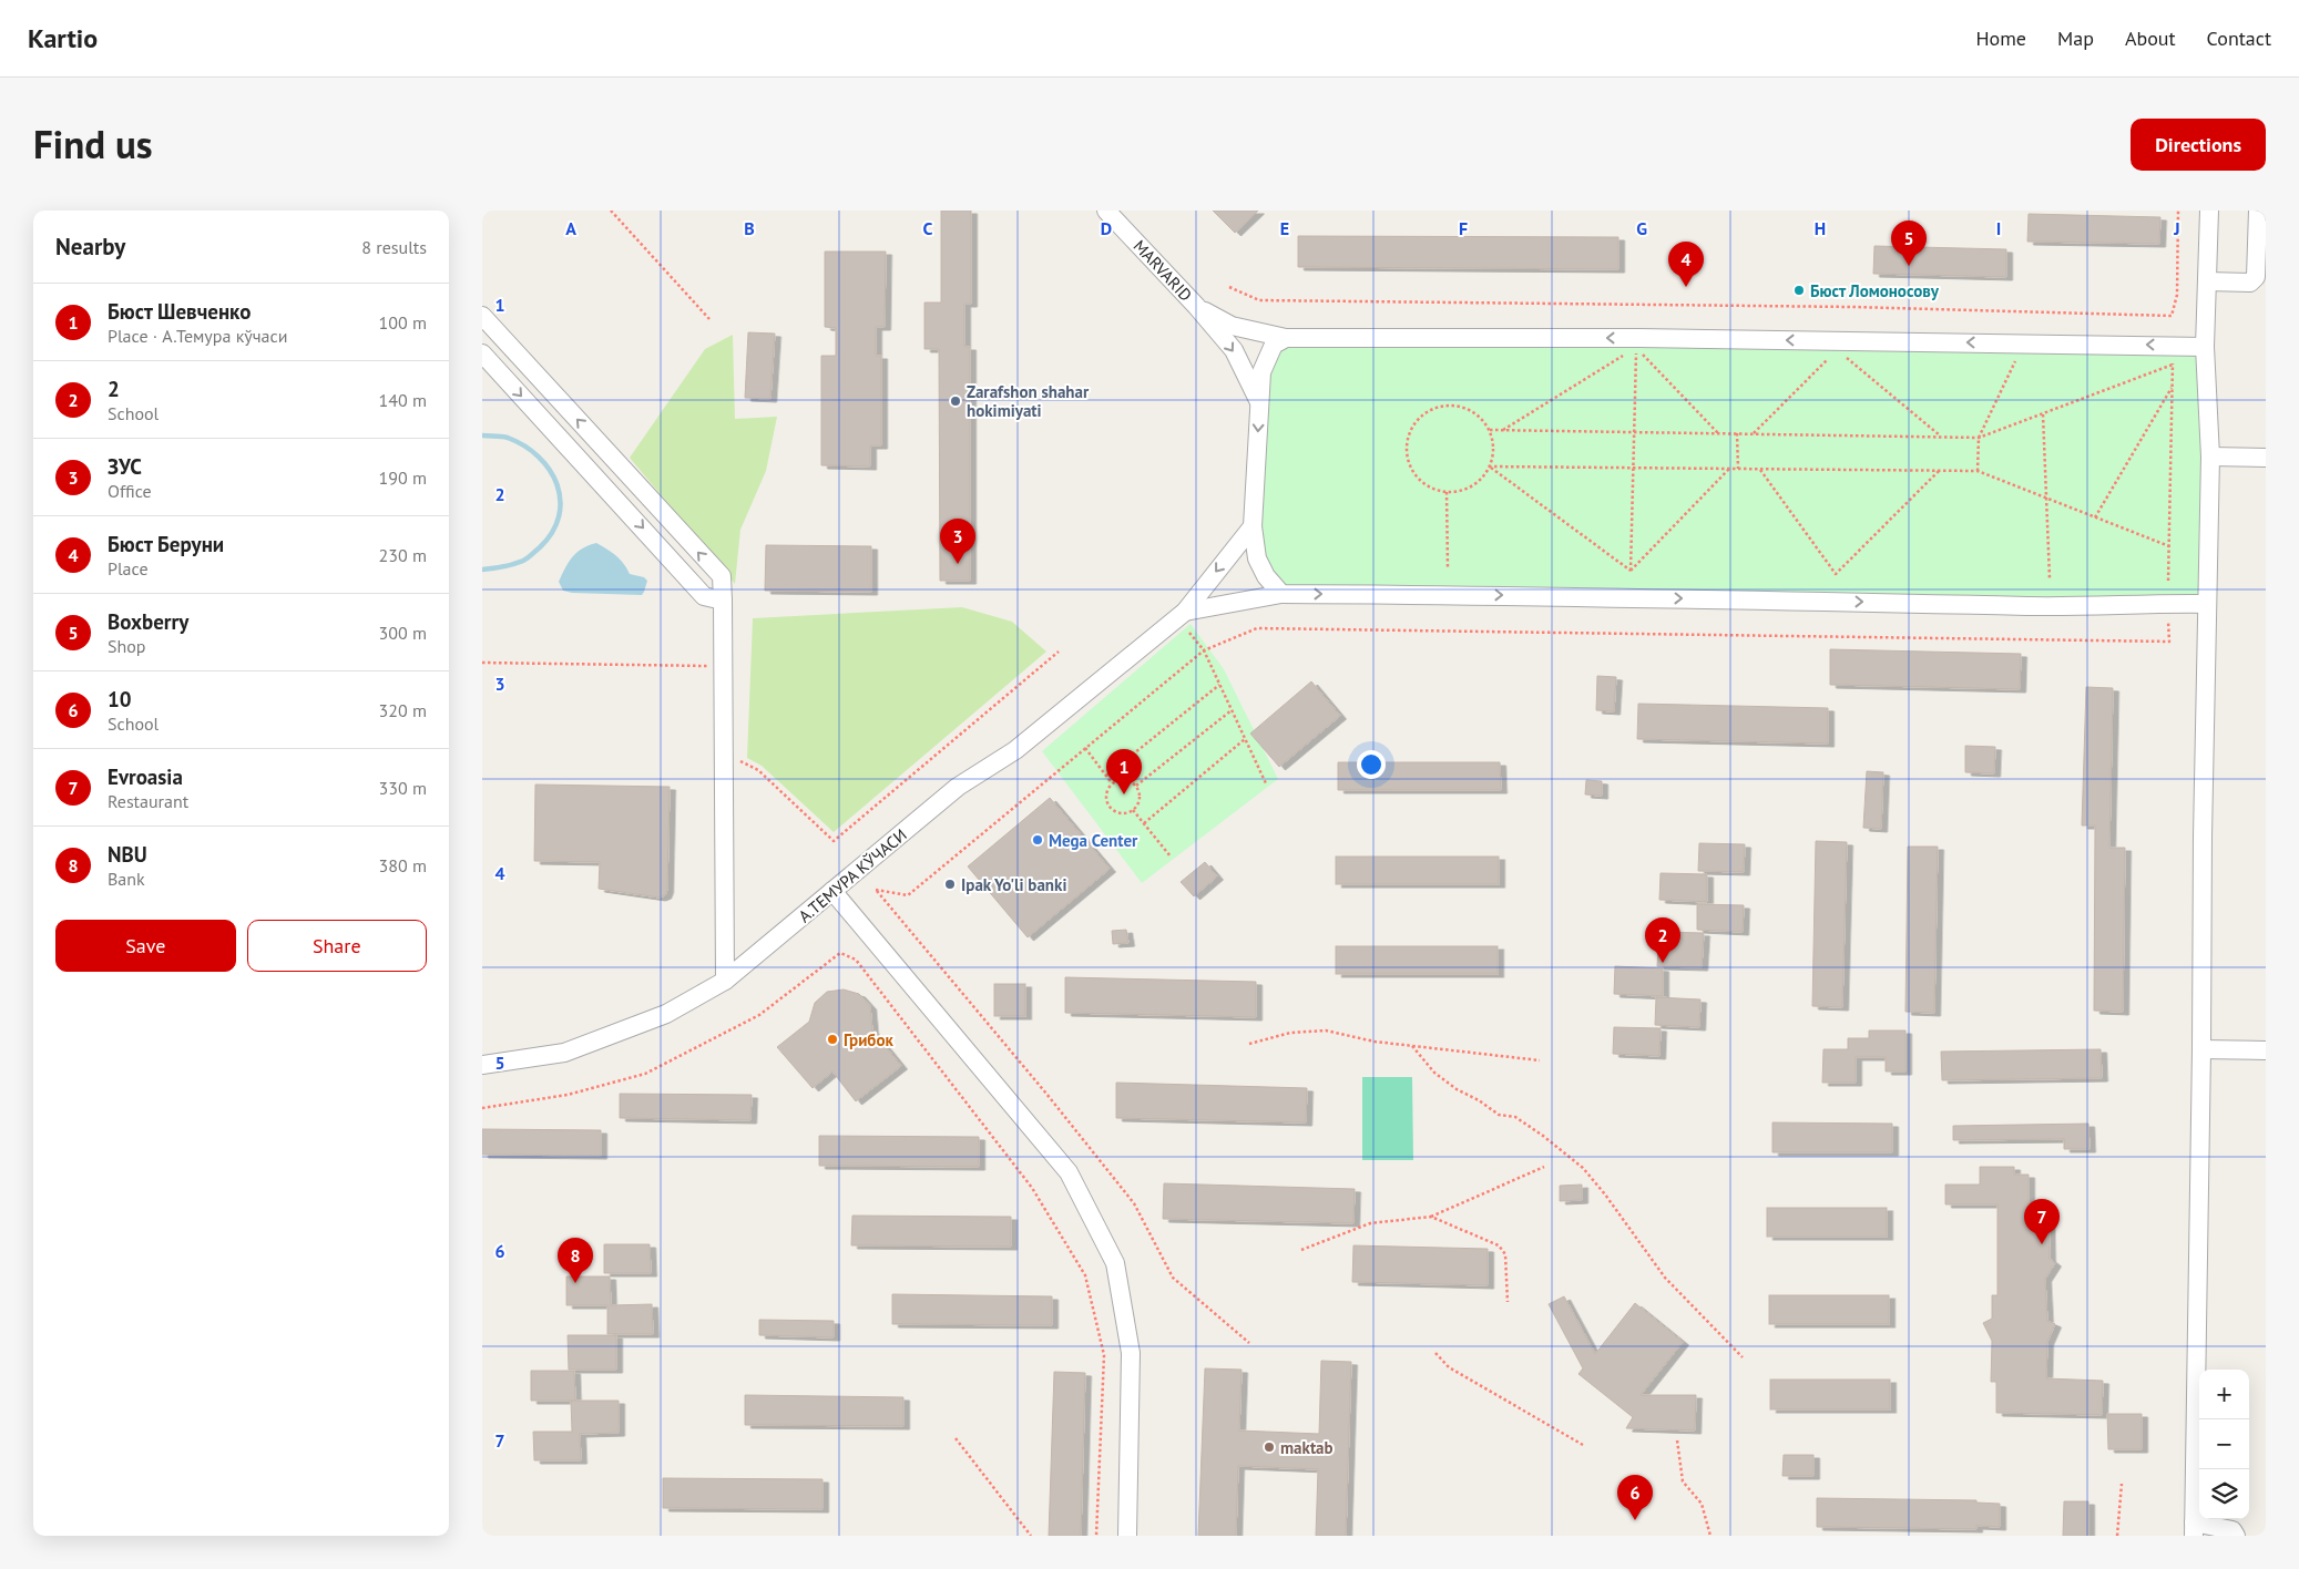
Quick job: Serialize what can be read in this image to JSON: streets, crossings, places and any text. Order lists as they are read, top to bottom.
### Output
{
  "streets": {
    "street": ["MARVARID", "А.ТЕМУРА КЎЧАСИ"]
  },
  "places": [
    "Бюст Ломоносову",
    "Zarafshon shahar hokimiyati",
    "Mega Center",
    "Ipak Yo'li banki",
    "Грибок",
    "maktab"
  ],
  "page": {
    "header": "Kartio",
    "nav": [
      "Home",
      "Map",
      "About",
      "Contact"
    ],
    "title": "Find us",
    "buttons": [
      "Directions",
      ["Save", "Share"]
    ],
    "heading": ["Nearby", "8 results"],
    "pins": [
      "5",
      "4",
      "3",
      "1",
      "2",
      "7",
      "8",
      "6"
    ],
    "list": [
      {
        "mark": "1",
        "name": "Бюст Шевченко",
        "note": "Place · А.Темура кўчаси",
        "value": "100 m"
      },
      {
        "mark": "2",
        "name": "2",
        "note": "School",
        "value": "140 m"
      },
      {
        "mark": "3",
        "name": "ЗУС",
        "note": "Office",
        "value": "190 m"
      },
      {
        "mark": "4",
        "name": "Бюст Беруни",
        "note": "Place",
        "value": "230 m"
      },
      {
        "mark": "5",
        "name": "Boxberry",
        "note": "Shop",
        "value": "300 m"
      },
      {
        "mark": "6",
        "name": "10",
        "note": "School",
        "value": "320 m"
      },
      {
        "mark": "7",
        "name": "Evroasia",
        "note": "Restaurant",
        "value": "330 m"
      },
      {
        "mark": "8",
        "name": "NBU",
        "note": "Bank",
        "value": "380 m"
      }
    ],
    "map_buttons": ["+", "−"]
  },
  "grid": {
    "columns": [
      "A",
      "B",
      "C",
      "D",
      "E",
      "F",
      "G",
      "H",
      "I",
      "J"
    ],
    "rows": [
      "1",
      "2",
      "3",
      "4",
      "5",
      "6",
      "7"
    ]
  }
}
